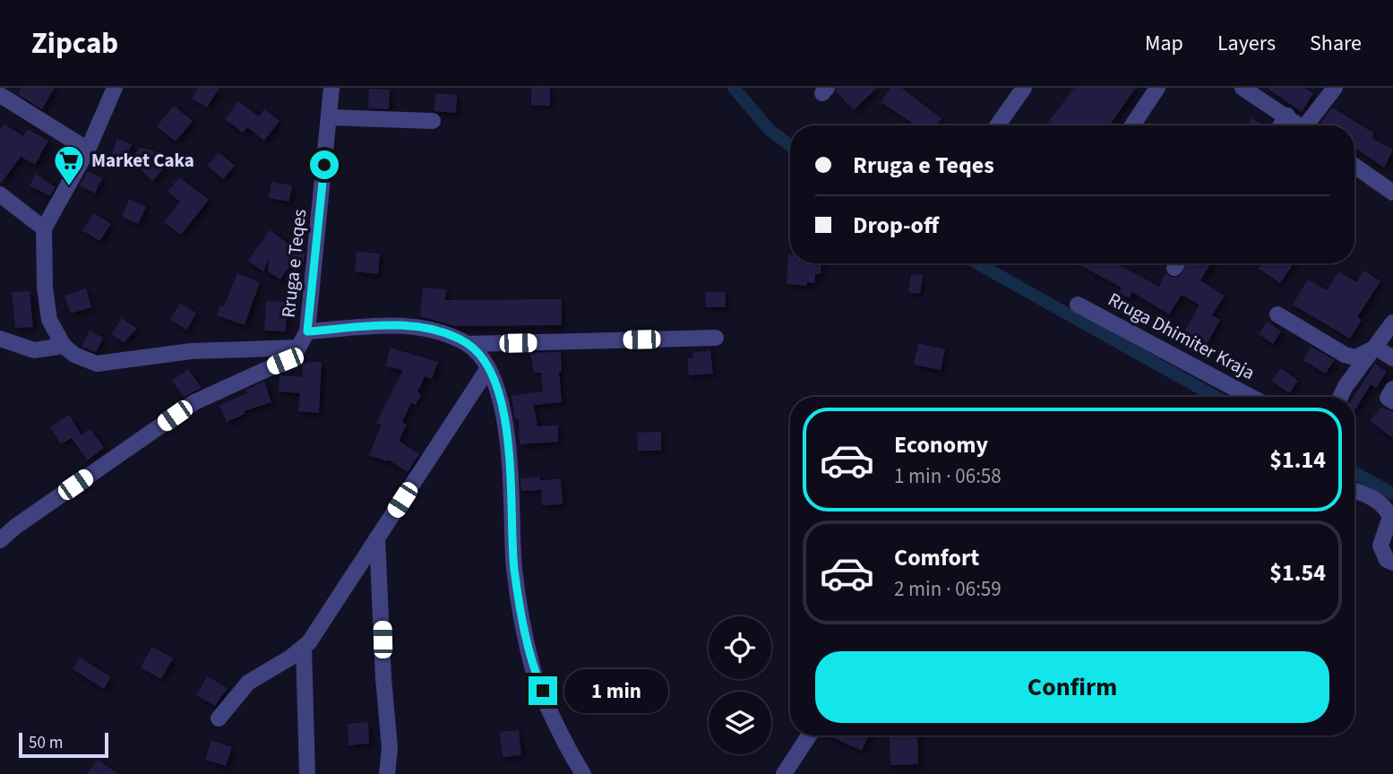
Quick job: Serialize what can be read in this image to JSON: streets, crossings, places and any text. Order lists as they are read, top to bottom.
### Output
{
  "streets": {
    "street": ["Rruga e Teqes", "Rruga Dhimiter Kraja"]
  },
  "places": {
    "supermarket": ["Market Caka"]
  },
  "scale_bar": "50 m",
  "page": {
    "header": "Zipcab",
    "nav": ["Map", "Layers", "Share"],
    "banner": ["Rruga e Teqes", "Drop-off"],
    "list": [
      {
        "name": "Economy",
        "note": "1 min · 06:58",
        "value": "$1.14"
      },
      {
        "name": "Comfort",
        "note": "2 min · 06:59",
        "value": "$1.54"
      }
    ],
    "buttons": "Confirm",
    "bubble": "1 min",
    "scale": "50 m"
  }
}
